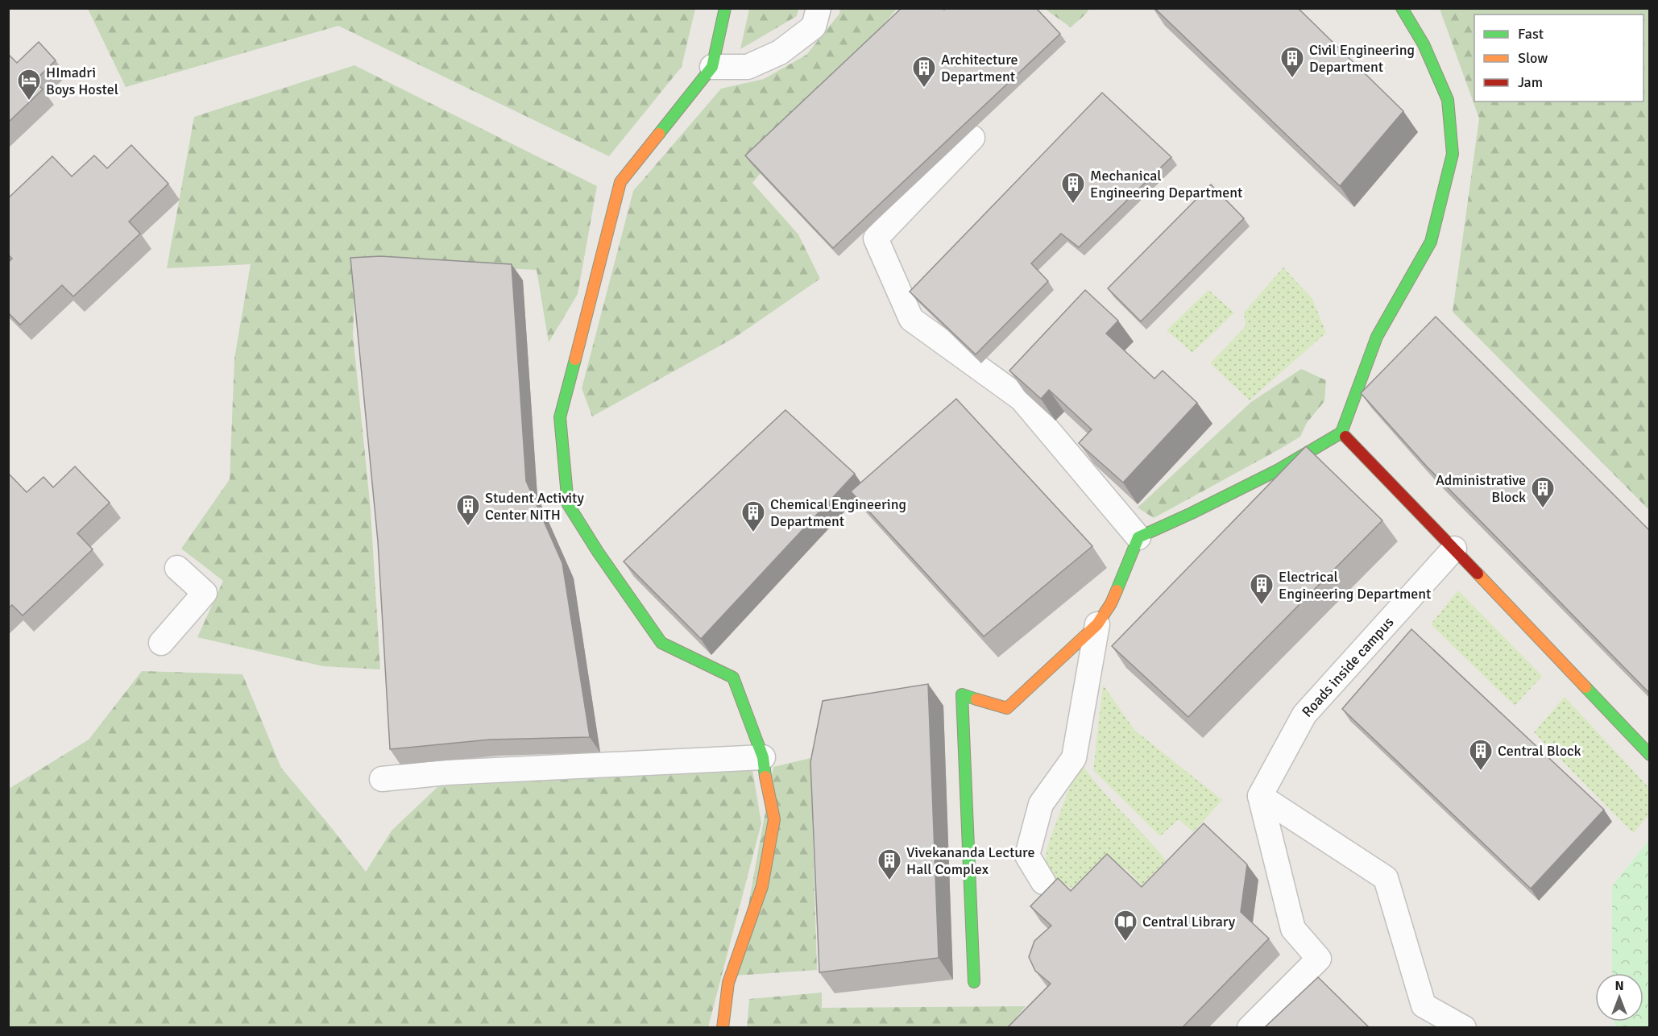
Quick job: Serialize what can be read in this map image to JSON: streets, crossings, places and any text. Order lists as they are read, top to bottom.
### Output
{
  "streets": {
    "street": ["Roads inside campus"]
  },
  "places": {
    "building": [
      "Civil Engineering Department",
      "Architecture Department",
      "Mechanical Engineering Department",
      "Administrative Block",
      "Student Activity Center NITH",
      "Chemical Engineering Department",
      "Electrical Engineering Department",
      "Central Block",
      "Vivekananda Lecture Hall Complex"
    ],
    "hotel": ["HImadri Boys Hostel"],
    "library": ["Central Library"]
  },
  "legend": ["Fast", "Slow", "Jam"],
  "north": "top"
}
